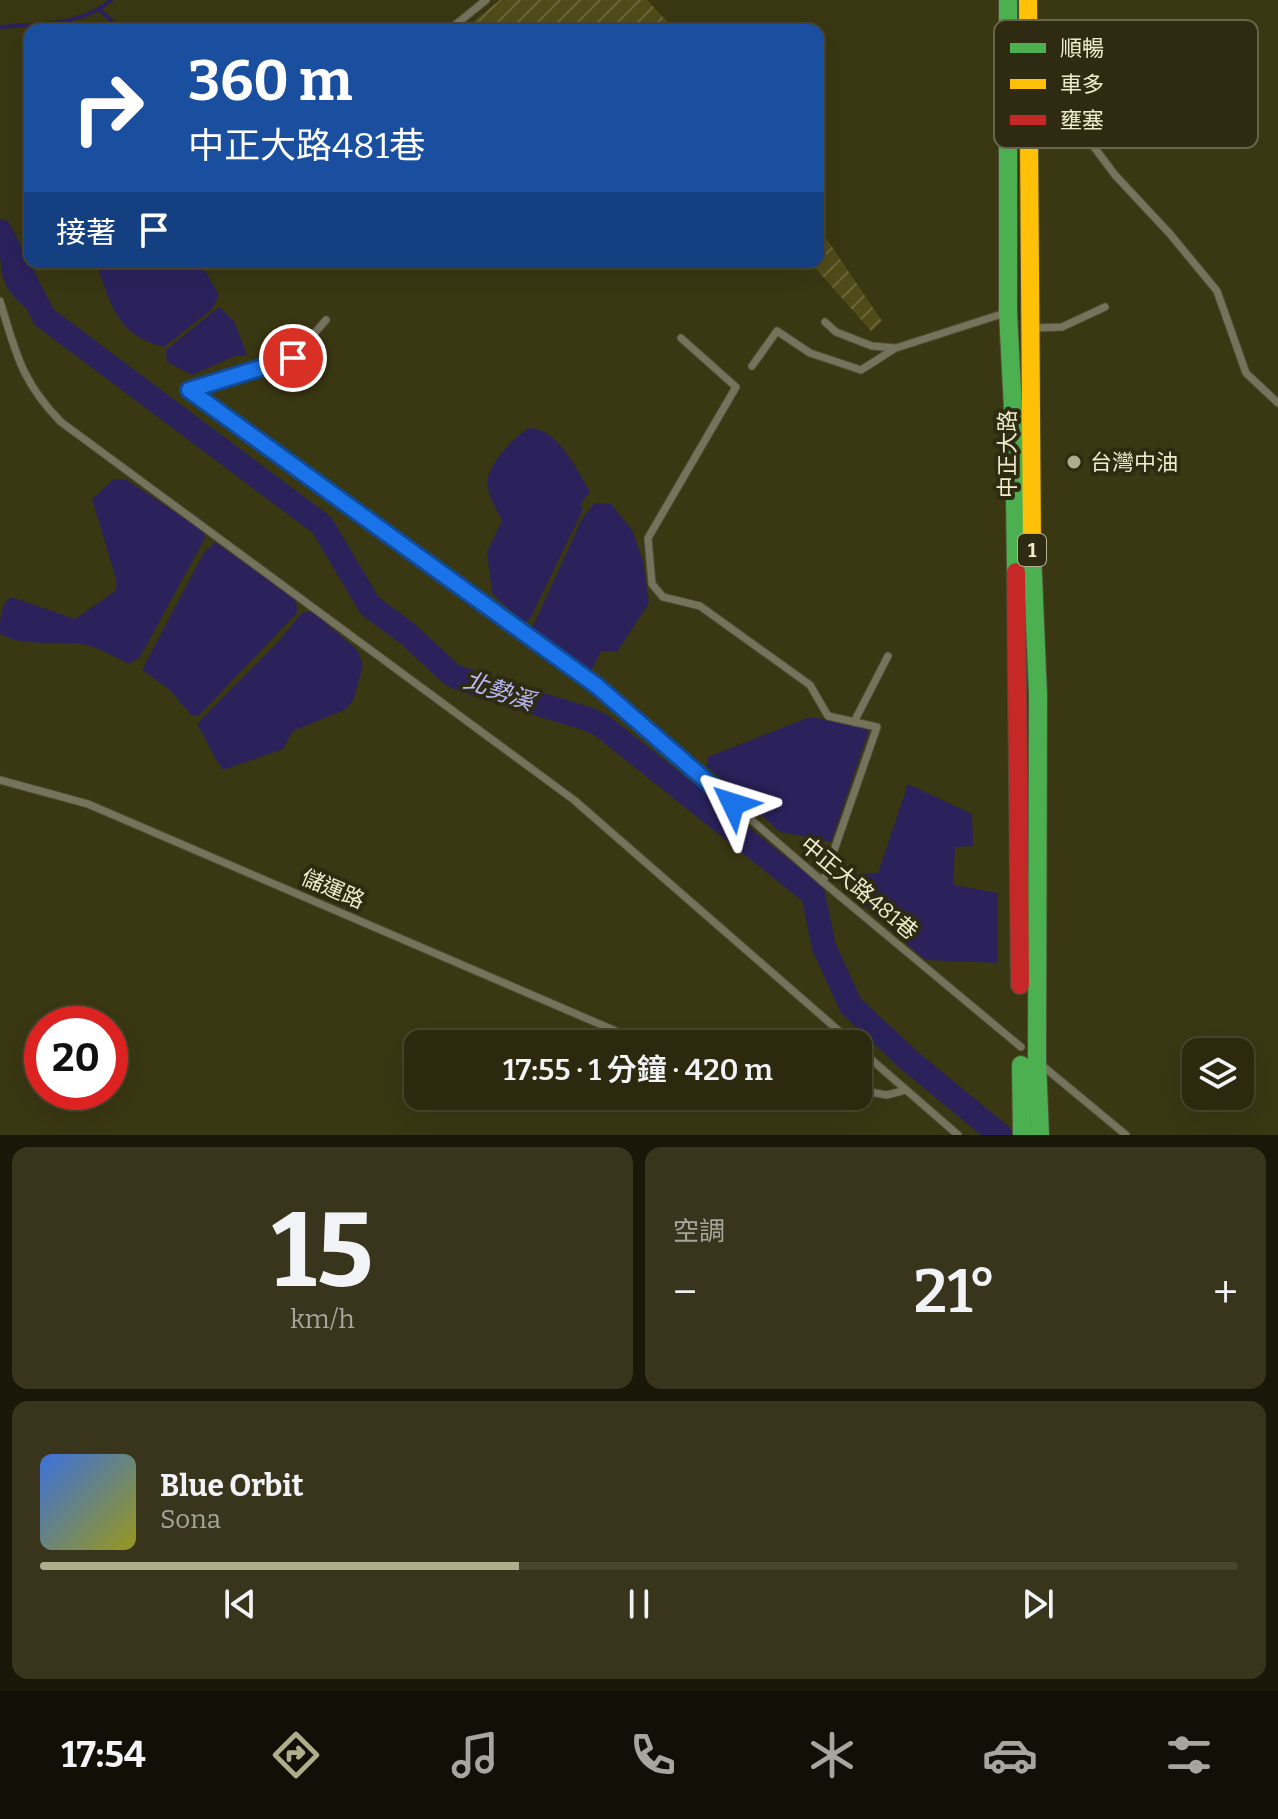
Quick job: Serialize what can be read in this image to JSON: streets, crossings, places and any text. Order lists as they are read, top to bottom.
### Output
{
  "streets": {
    "main road": ["中正大路", "1"],
    "lane": ["中正大路481巷", "儲運路"]
  },
  "crossings": [
    ["中正大路", "1"],
    ["中正大路", "中正大路481巷"]
  ],
  "water": ["北勢溪"],
  "places": ["台灣中油"],
  "legend": ["順暢", "車多", "壅塞"],
  "page": {
    "turn": ["360 m", "中正大路481巷"],
    "then": "接著",
    "limit": "20",
    "trip": "17:55 · 1 分鐘 · 420 m",
    "tile": [
      ["15", "km/h"],
      "空調"
    ],
    "heat": ["−", "21°", "+"],
    "song": ["Blue Orbit", "Sona"],
    "tabs": "17:54"
  }
}
